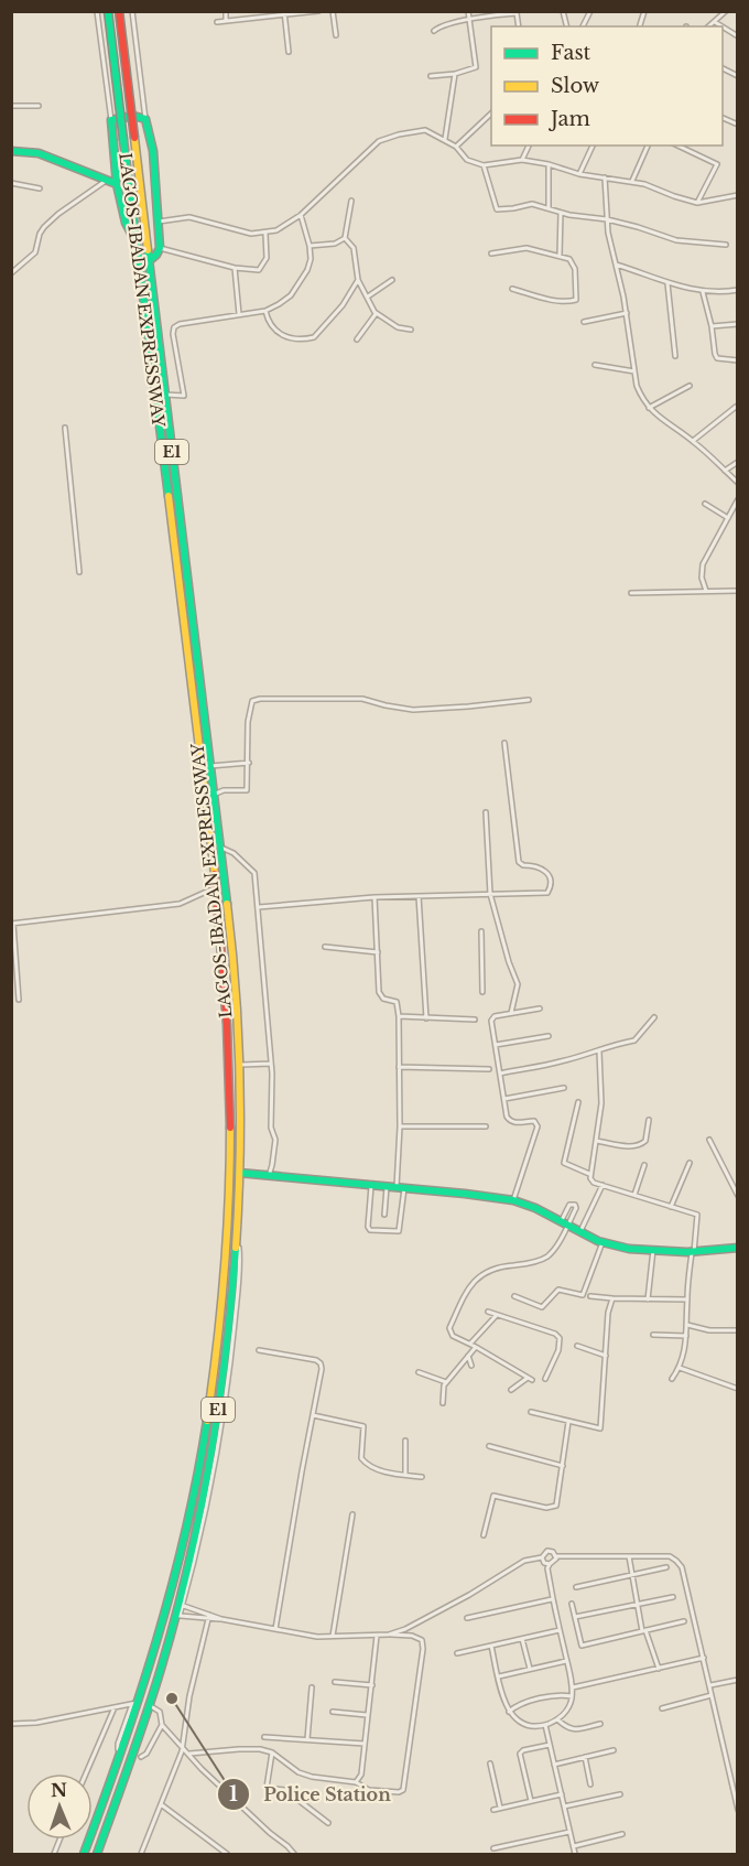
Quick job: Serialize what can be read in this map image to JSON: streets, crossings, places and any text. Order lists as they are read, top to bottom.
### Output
{
  "streets": {
    "main road": ["LAGOS-IBADAN EXPRESSWAY", "E1"]
  },
  "places": ["Police Station"],
  "legend": ["Fast", "Slow", "Jam"],
  "north": "top"
}
